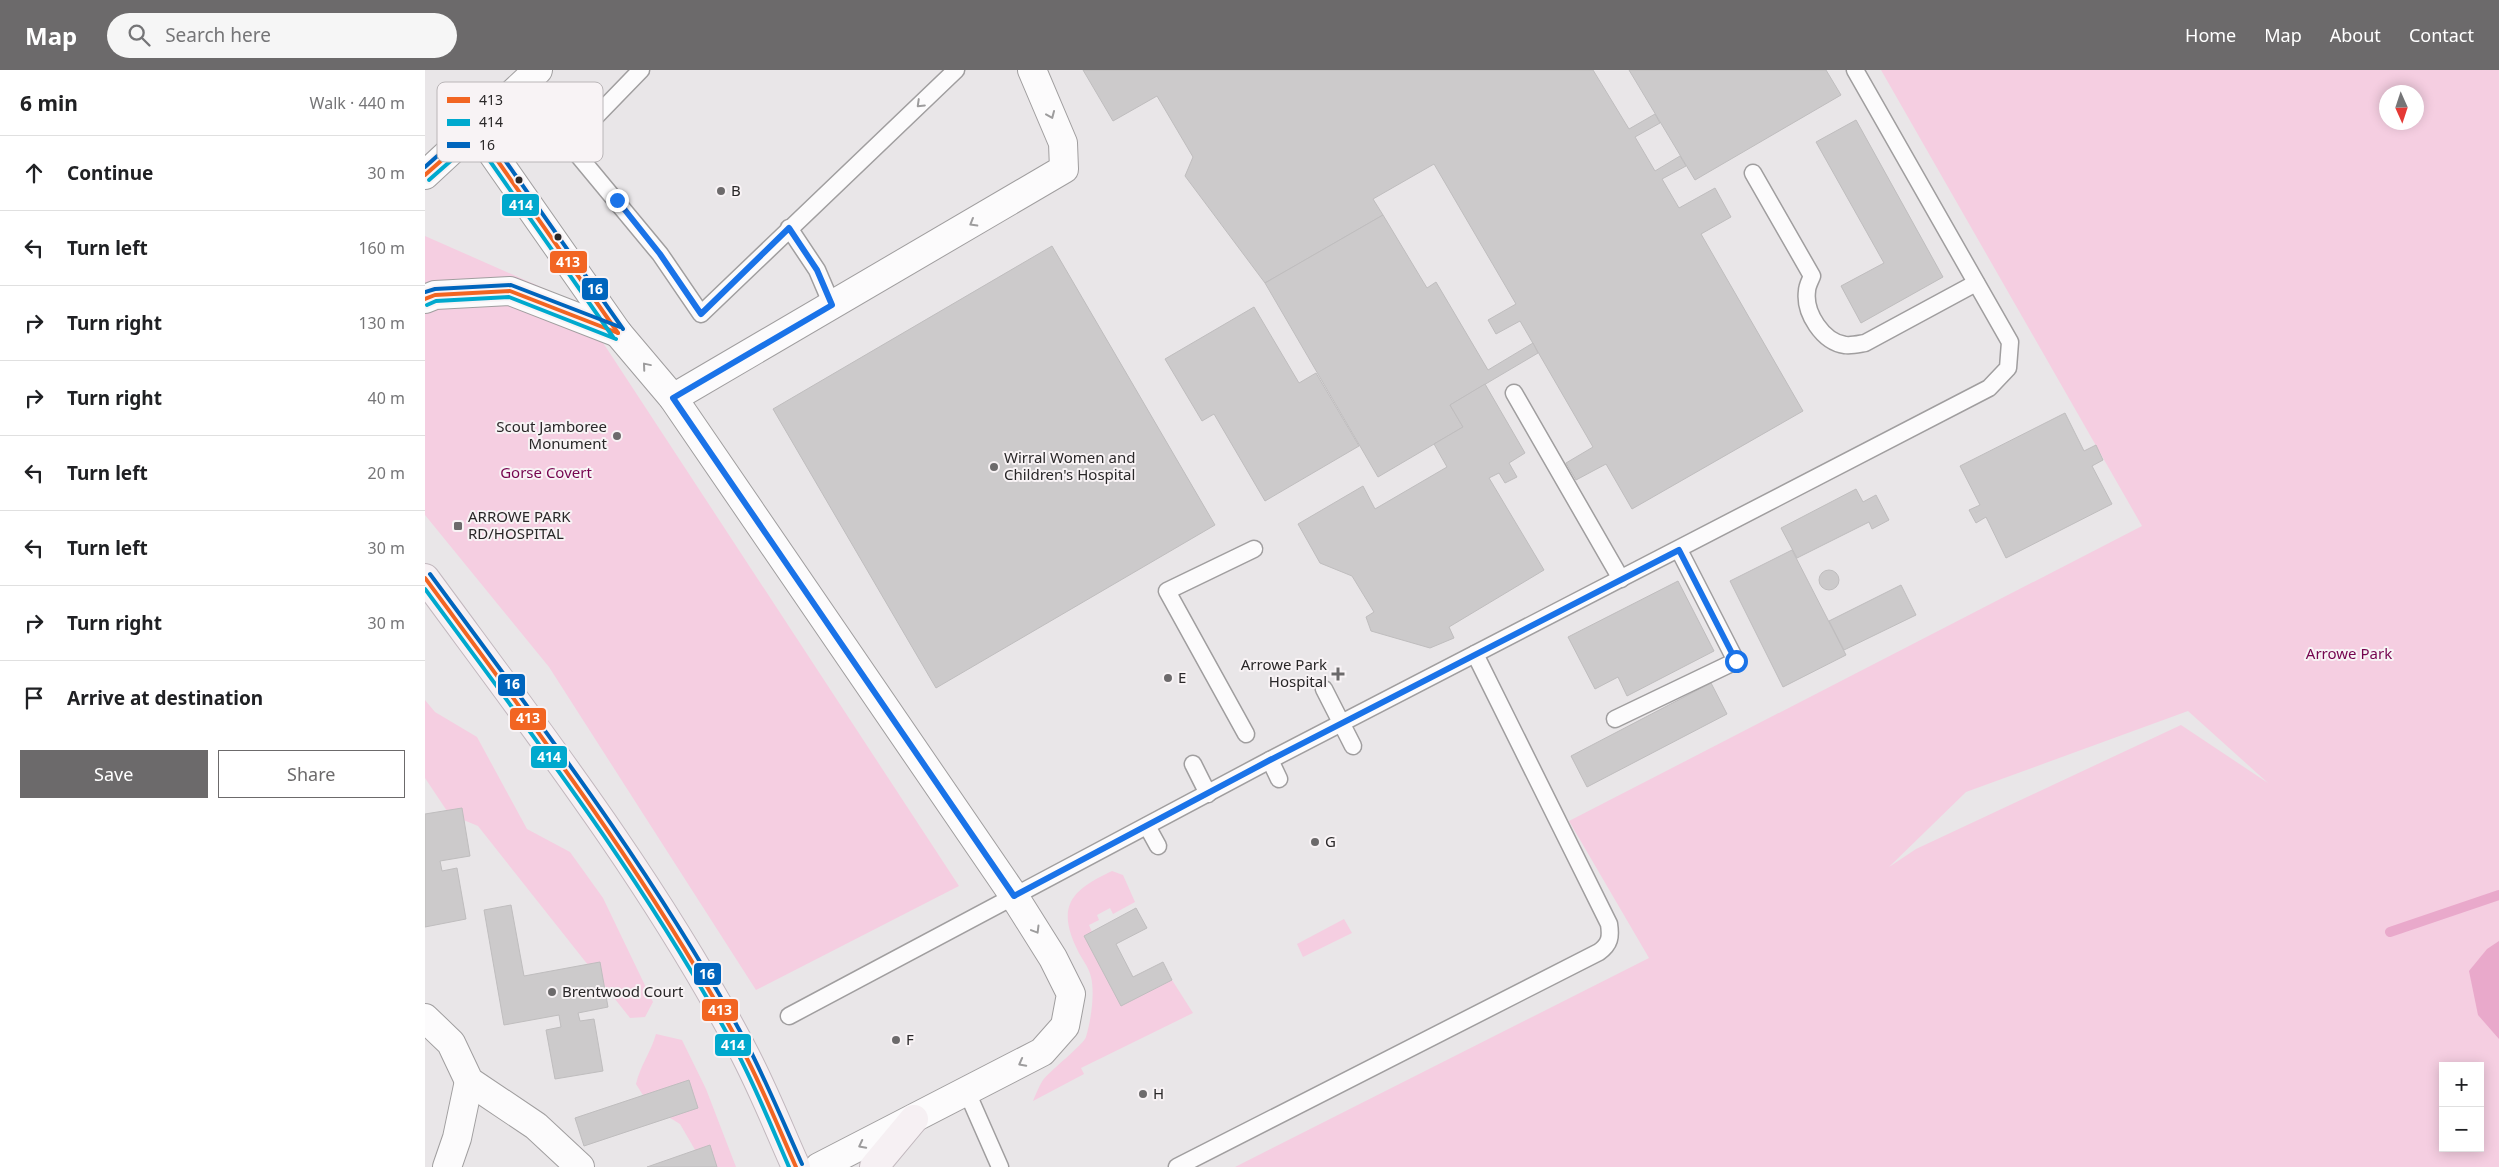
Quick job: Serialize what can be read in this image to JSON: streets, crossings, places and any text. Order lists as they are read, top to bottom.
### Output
{
  "parks": ["Gorse Covert", "Arrowe Park"],
  "places": {
    "other": [
      "B",
      "Scout Jamboree Monument",
      "Wirral Women and Children's Hospital",
      "E",
      "G",
      "Brentwood Court",
      "F",
      "H"
    ],
    "transit": ["ARROWE PARK RD/HOSPITAL"],
    "health": ["Arrowe Park Hospital"]
  },
  "lines": ["transit line 16", "transit line 413", "transit line 414"],
  "legend": ["413", "414", "16"],
  "north": "bottom",
  "page": {
    "header": "Map",
    "search": "Search here",
    "nav": [
      "Home",
      "Map",
      "About",
      "Contact"
    ],
    "heading": ["6 min", "Walk · 440 m"],
    "list": [
      ["Continue", "30 m"],
      ["Turn left", "160 m"],
      ["Turn right", "130 m"],
      ["Turn right", "40 m"],
      ["Turn left", "20 m"],
      ["Turn left", "30 m"],
      ["Turn right", "30 m"],
      "Arrive at destination"
    ],
    "buttons": ["Save", "Share"],
    "map_buttons": ["+", "−"]
  }
}
